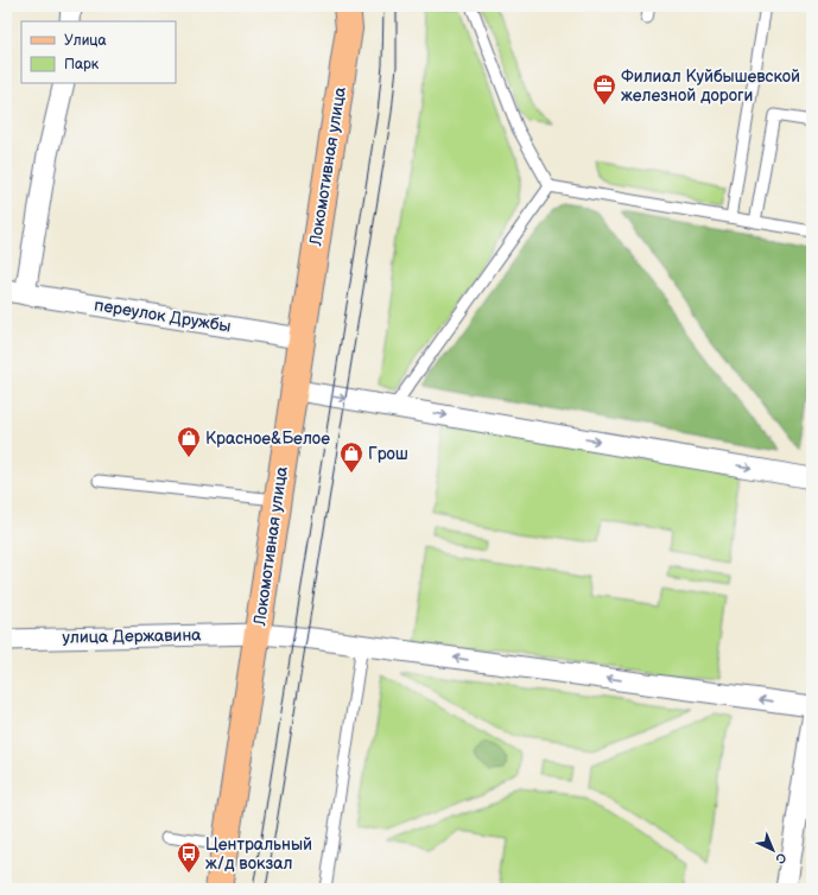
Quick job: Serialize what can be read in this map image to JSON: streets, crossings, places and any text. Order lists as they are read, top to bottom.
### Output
{
  "streets": {
    "main road": ["Локомотивная улица"],
    "street": ["переулок Дружбы", "улица Державина"]
  },
  "crossings": [
    ["Локомотивная улица", "переулок Дружбы"],
    ["Локомотивная улица", "улица Державина"]
  ],
  "one_way": ["улица Державина"],
  "places": {
    "office": ["Филиал Куйбышевской железной дороги"],
    "shop": ["Красное&Белое", "Грош"],
    "bus stop": ["Центральный ж/д вокзал"]
  },
  "legend": ["Улица", "Парк"],
  "north": "bottom right"
}
